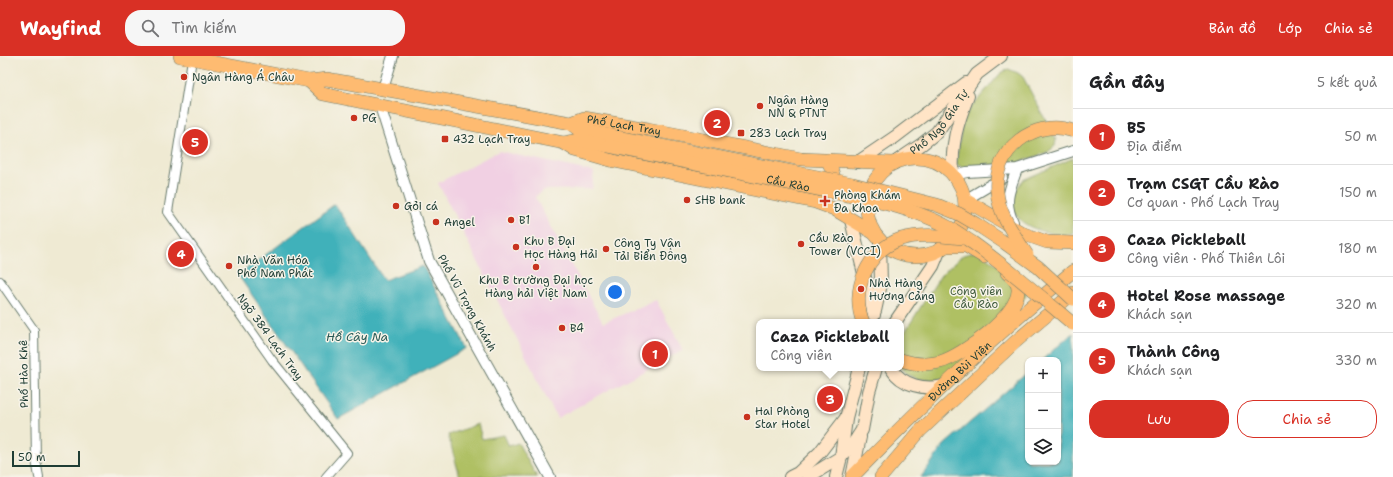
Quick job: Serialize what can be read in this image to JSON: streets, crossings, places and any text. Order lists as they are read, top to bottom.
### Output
{
  "streets": {
    "main road": [
      "Phố Ngô Gia Tự",
      "Phố Lạch Tray",
      "Cầu Rào",
      "Đường Bùi Viện"
    ],
    "street": ["Phố Vũ Trọng Khánh", "Ngõ 384 Lạch Tray", "Phố Hào Khê"]
  },
  "crossings": [
    ["Phố Ngô Gia Tự", "Phố Lạch Tray"],
    ["Phố Lạch Tray", "Cầu Rào"],
    ["Phố Lạch Tray", "Ngõ 384 Lạch Tray"]
  ],
  "water": ["Hồ Cây Na"],
  "parks": ["Công viên Cầu Rào"],
  "places": {
    "other": [
      "Ngân Hàng Á Châu",
      "Ngân Hàng NN & PTNT",
      "PG",
      "SHB bank",
      "Gỏi cá",
      "B1",
      "Angel",
      "Cầu Rào Tower (VCCI)",
      "Khu B Đại Học Hàng Hải",
      "Công Ty Vận Tải Biển Đông",
      "Nhà Văn Hóa Phố Nam Phát",
      "Khu B trường Đại học Hàng hải Việt Nam",
      "Nhà Hàng Hương Cảng",
      "B4",
      "Hai Phòng Star Hotel"
    ],
    "transit": ["283 Lạch Tray", "432 Lạch Tray"],
    "health": ["Phòng Khám Đa Khoa"]
  },
  "scale_bar": "50 m",
  "page": {
    "header": "Wayfind",
    "search": "Tìm kiếm",
    "nav": ["Bản đồ", "Lớp", "Chia sẻ"],
    "heading": ["Gần đây", "5 kết quả"],
    "pins": [
      "2",
      "5",
      "4",
      "1",
      "3"
    ],
    "list": [
      {
        "mark": "1",
        "name": "B5",
        "note": "Địa điểm",
        "value": "50 m"
      },
      {
        "mark": "2",
        "name": "Trạm CSGT Cầu Rào",
        "note": "Cơ quan · Phố Lạch Tray",
        "value": "150 m"
      },
      {
        "mark": "3",
        "name": "Caza Pickleball",
        "note": "Công viên · Phố Thiên Lôi",
        "value": "180 m"
      },
      {
        "mark": "4",
        "name": "Hotel Rose massage",
        "note": "Khách sạn",
        "value": "320 m"
      },
      {
        "mark": "5",
        "name": "Thành Công",
        "note": "Khách sạn",
        "value": "330 m"
      }
    ],
    "popup": ["Caza Pickleball", "Công viên"],
    "map_buttons": ["+", "−"],
    "buttons": ["Lưu", "Chia sẻ"],
    "scale": "50 m"
  }
}
